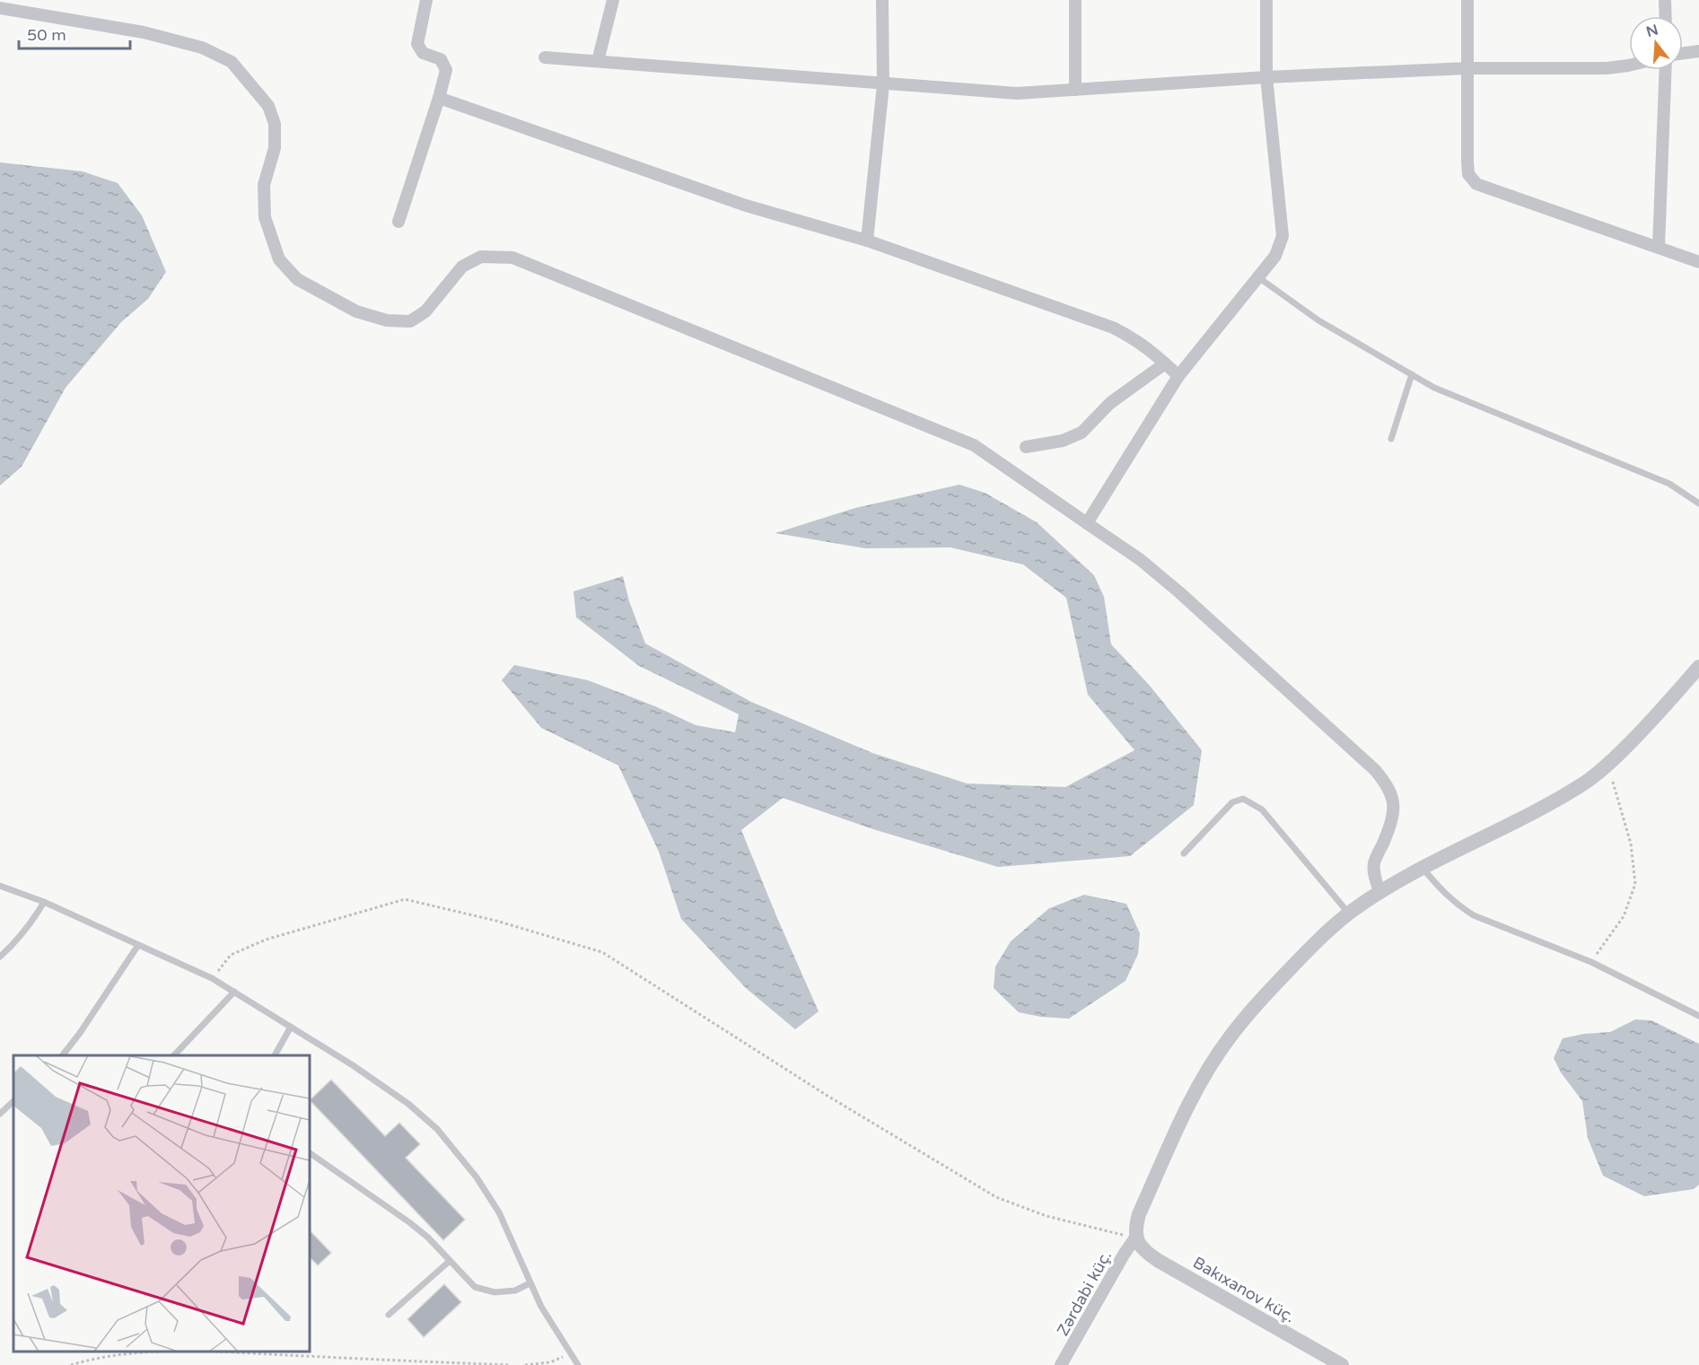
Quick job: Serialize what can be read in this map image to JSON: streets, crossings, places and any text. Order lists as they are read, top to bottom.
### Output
{
  "streets": {
    "street": ["Bakıxanov küç.", "Zərdabi küç."]
  },
  "crossings": [
    ["Bakıxanov küç.", "Zərdabi küç."]
  ],
  "scale_bar": "50 m",
  "north": "top"
}
